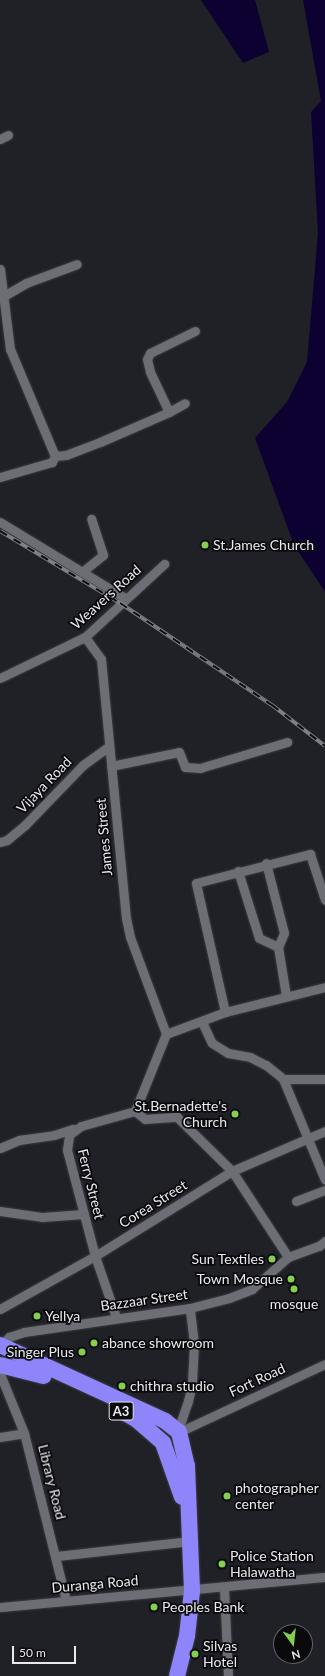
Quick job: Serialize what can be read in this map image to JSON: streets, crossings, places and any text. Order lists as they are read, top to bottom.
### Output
{
  "streets": {
    "highway": ["A3"],
    "street": [
      "Weavers Road",
      "Vijaya Road",
      "James Street",
      "Ferry Street",
      "Corea Street",
      "Bazzaar Street",
      "Fort Road",
      "Library Road",
      "Duranga Road"
    ]
  },
  "crossings": [
    ["Weavers Road", "James Street"],
    ["Vijaya Road", "James Street"],
    ["Ferry Street", "Corea Street"],
    ["Ferry Street", "Bazzaar Street"],
    ["Bazzaar Street", "A3"],
    ["Fort Road", "A3"],
    ["A3", "Duranga Road"],
    ["Library Road", "Duranga Road"]
  ],
  "places": [
    "St.James Church",
    "St.Bernadette's Church",
    "Sun Textiles",
    "Town Mosque",
    "mosque",
    "Yellya",
    "abance showroom",
    "Singer Plus",
    "chithra studio",
    "photographer center",
    "Police Station Halawatha",
    "Peoples Bank",
    "Silvas Hotel"
  ],
  "scale_bar": "50 m",
  "north": "bottom"
}
